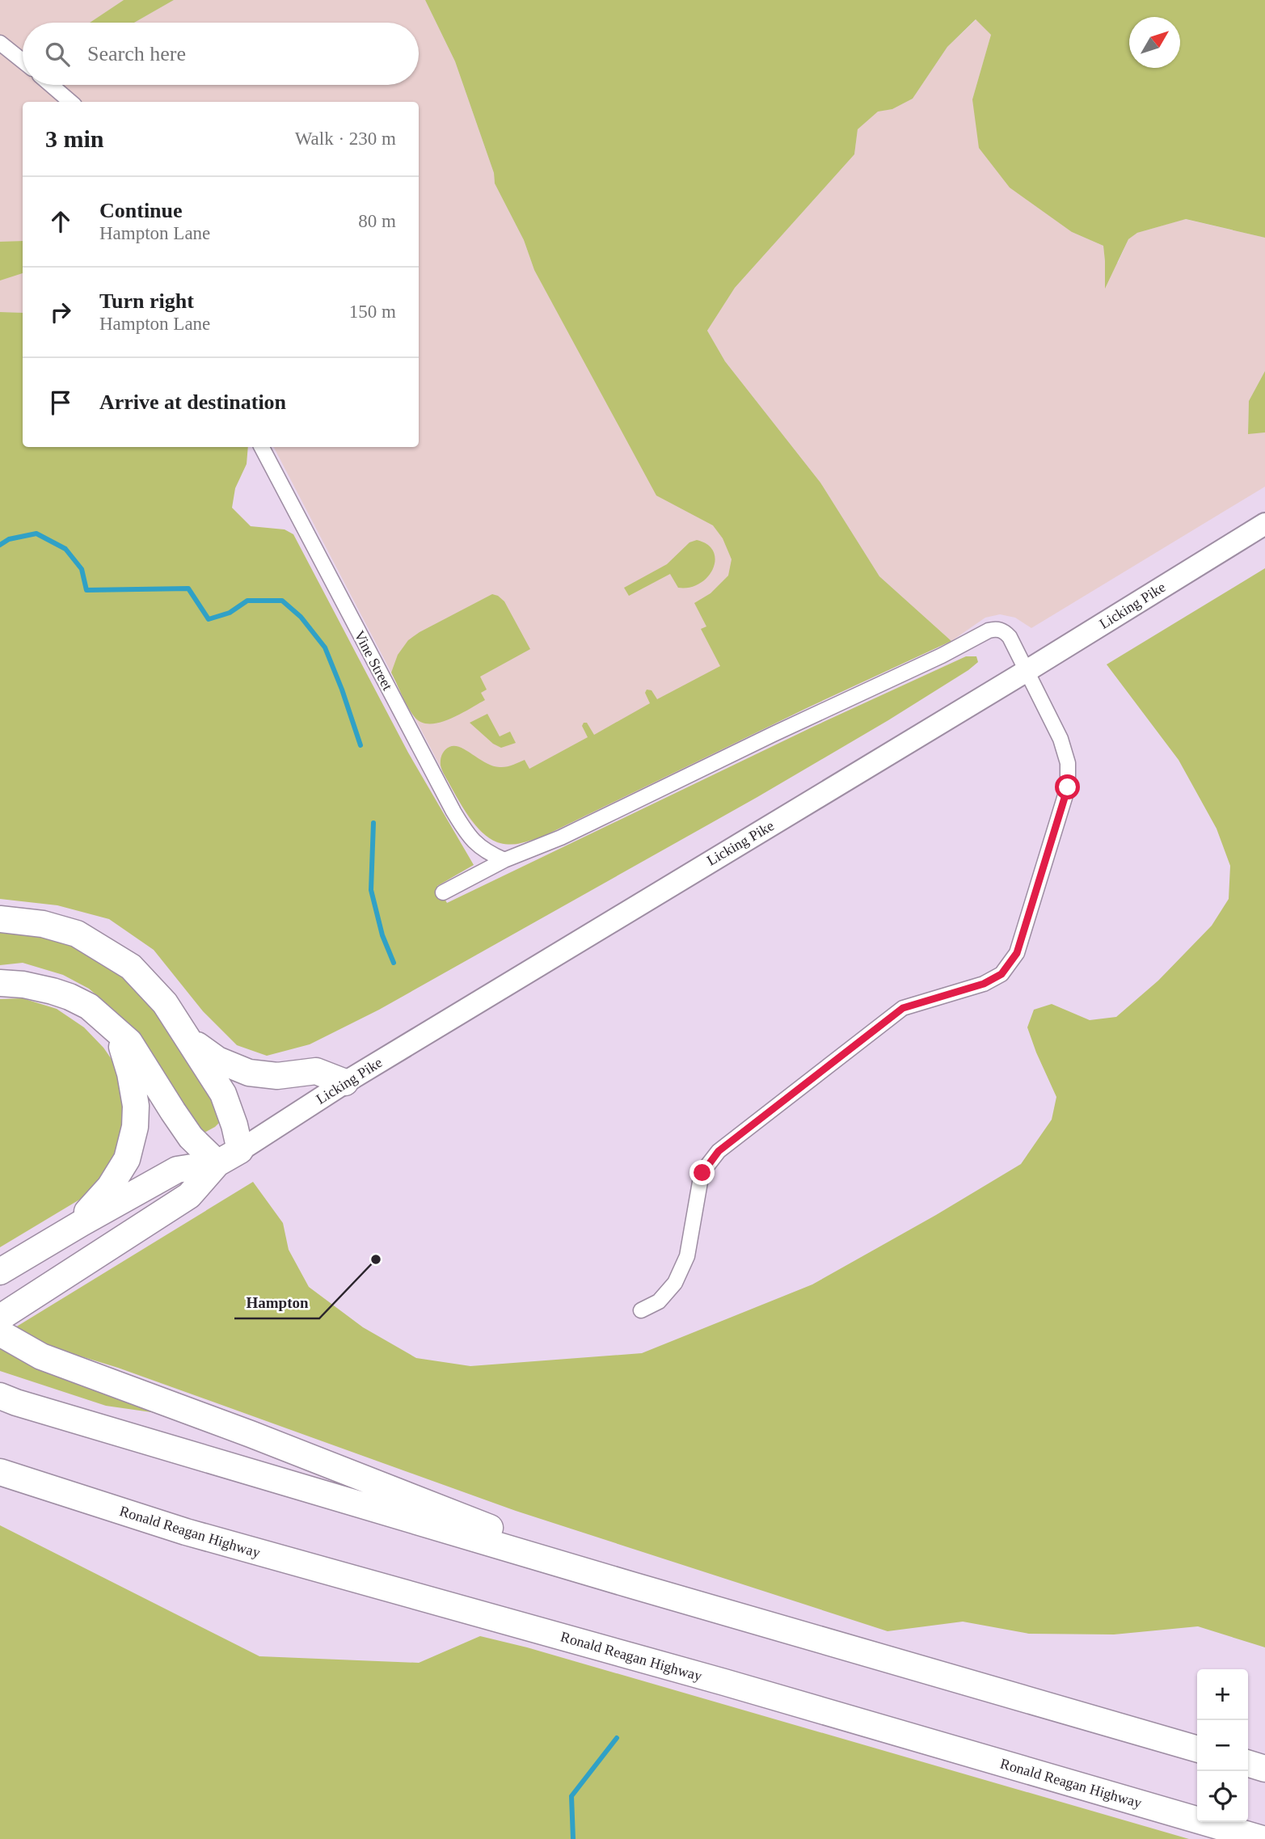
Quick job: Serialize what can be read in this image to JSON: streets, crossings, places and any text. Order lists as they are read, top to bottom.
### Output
{
  "streets": {
    "highway": ["Licking Pike", "Ronald Reagan Highway"],
    "street": ["Vine Street"]
  },
  "places": ["Hampton"],
  "north": "top right",
  "page": {
    "search": "Search here",
    "heading": ["3 min", "Walk · 230 m"],
    "list": [
      ["Continue", "Hampton Lane", "80 m"],
      ["Turn right", "Hampton Lane", "150 m"],
      "Arrive at destination"
    ],
    "map_buttons": ["+", "−"]
  }
}
